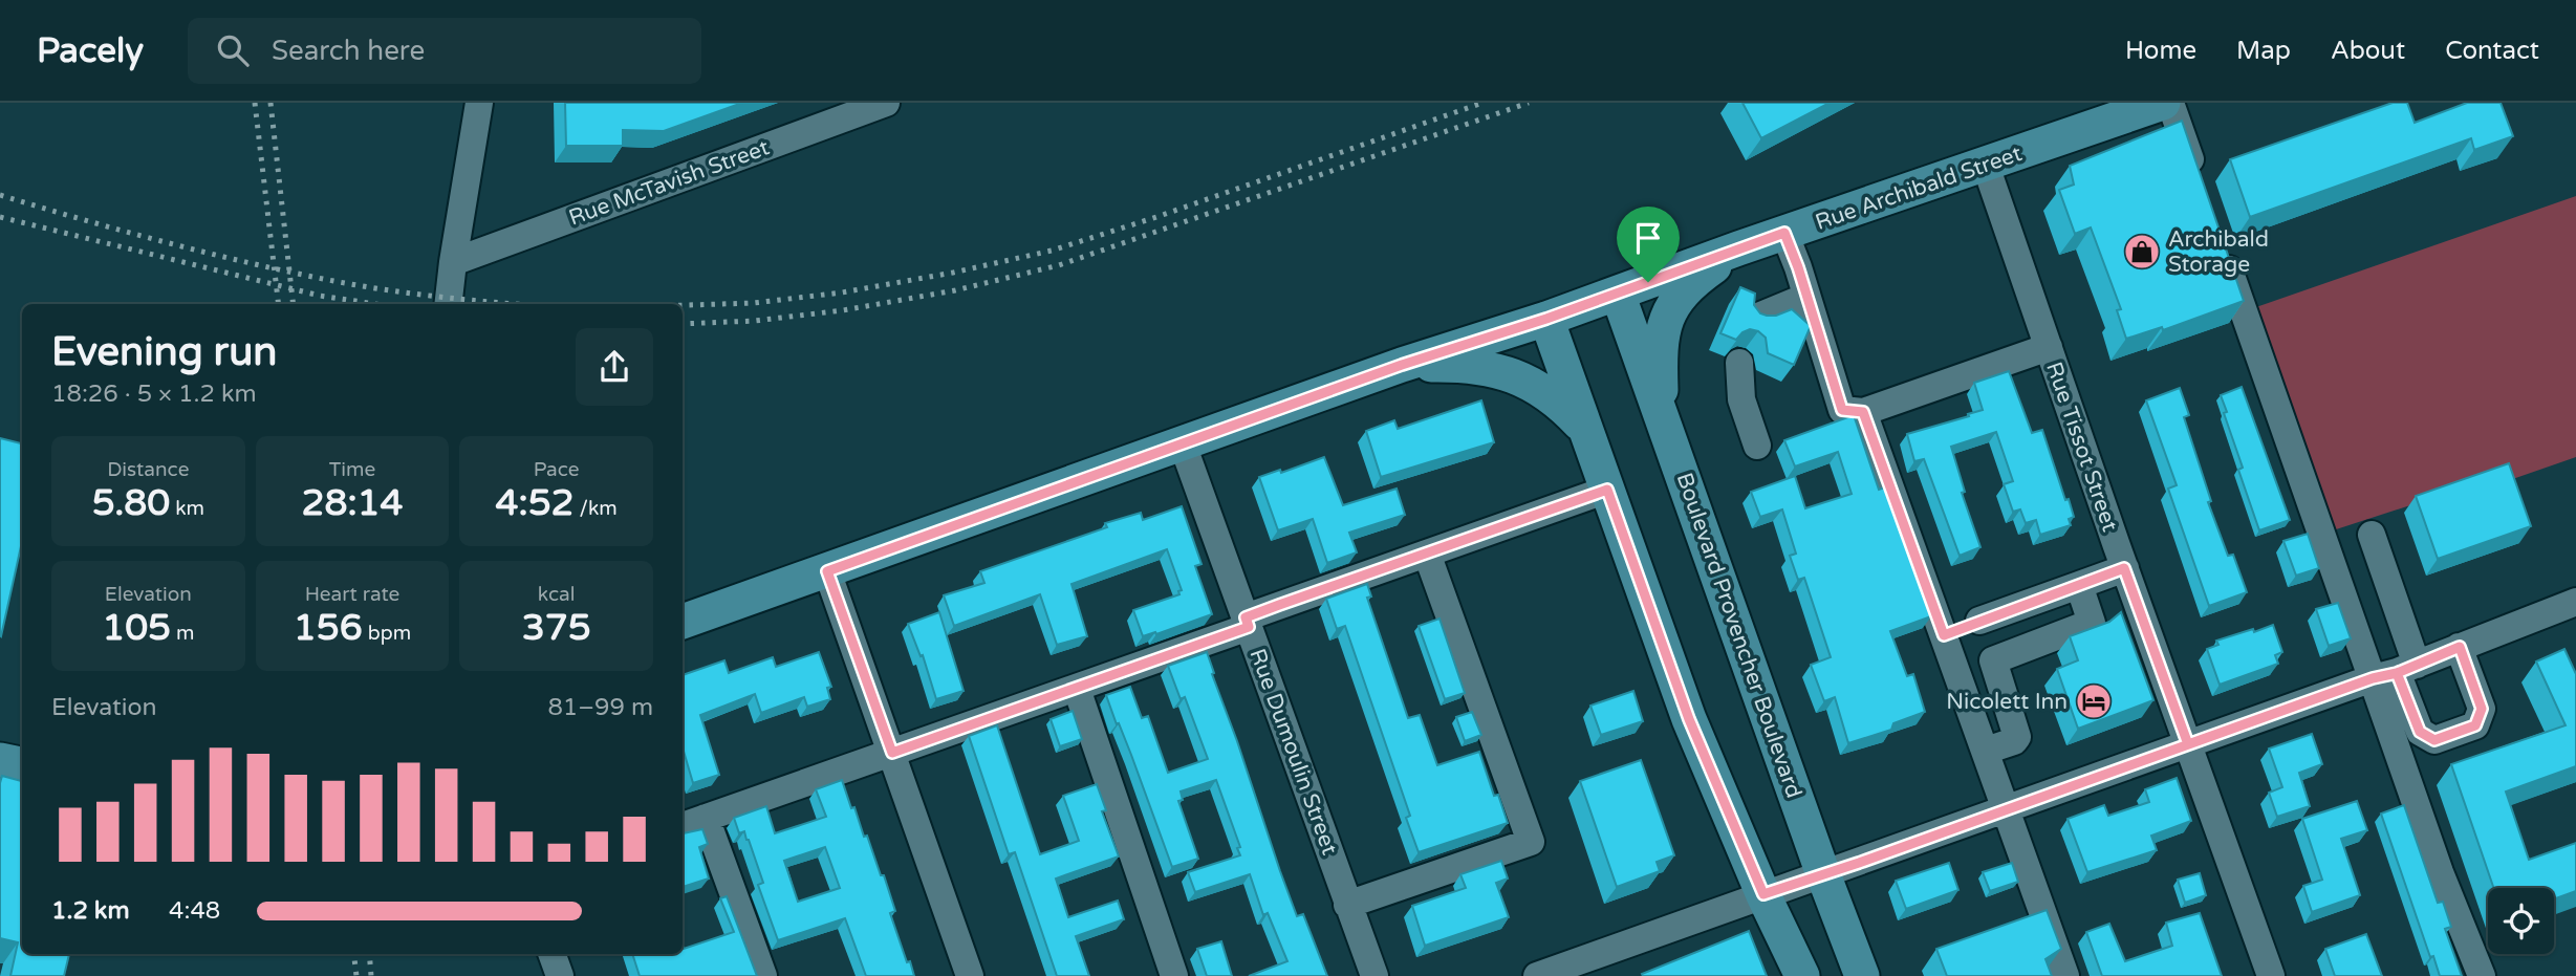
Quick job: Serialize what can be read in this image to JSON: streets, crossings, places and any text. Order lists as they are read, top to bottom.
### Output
{
  "streets": {
    "main road": ["Rue Archibald Street", "Boulevard Provencher Boulevard"],
    "street": ["Rue McTavish Street", "Rue Tissot Street", "Rue Dumoulin Street"]
  },
  "crossings": [
    ["Rue Archibald Street", "Rue Tissot Street"],
    ["Rue Archibald Street", "Boulevard Provencher Boulevard"],
    ["Rue Archibald Street", "Rue Dumoulin Street"]
  ],
  "places": {
    "shop": ["Archibald Storage"],
    "hotel": ["Nicolett Inn"]
  },
  "page": {
    "header": "Pacely",
    "search": "Search here",
    "nav": [
      "Home",
      "Map",
      "About",
      "Contact"
    ],
    "heading": ["Evening run", "18:26 · 5 × 1.2 km"],
    "stats": [
      ["Distance", "5.80 km"],
      ["Time", "28:14"],
      ["Pace", "4:52 /km"],
      ["Elevation", "105 m"],
      ["Heart rate", "156 bpm"],
      ["kcal", "375"]
    ],
    "chart": ["Elevation", "81–99 m"],
    "list": [
      {
        "name": "1.2 km",
        "note": "4:48"
      }
    ]
  }
}
